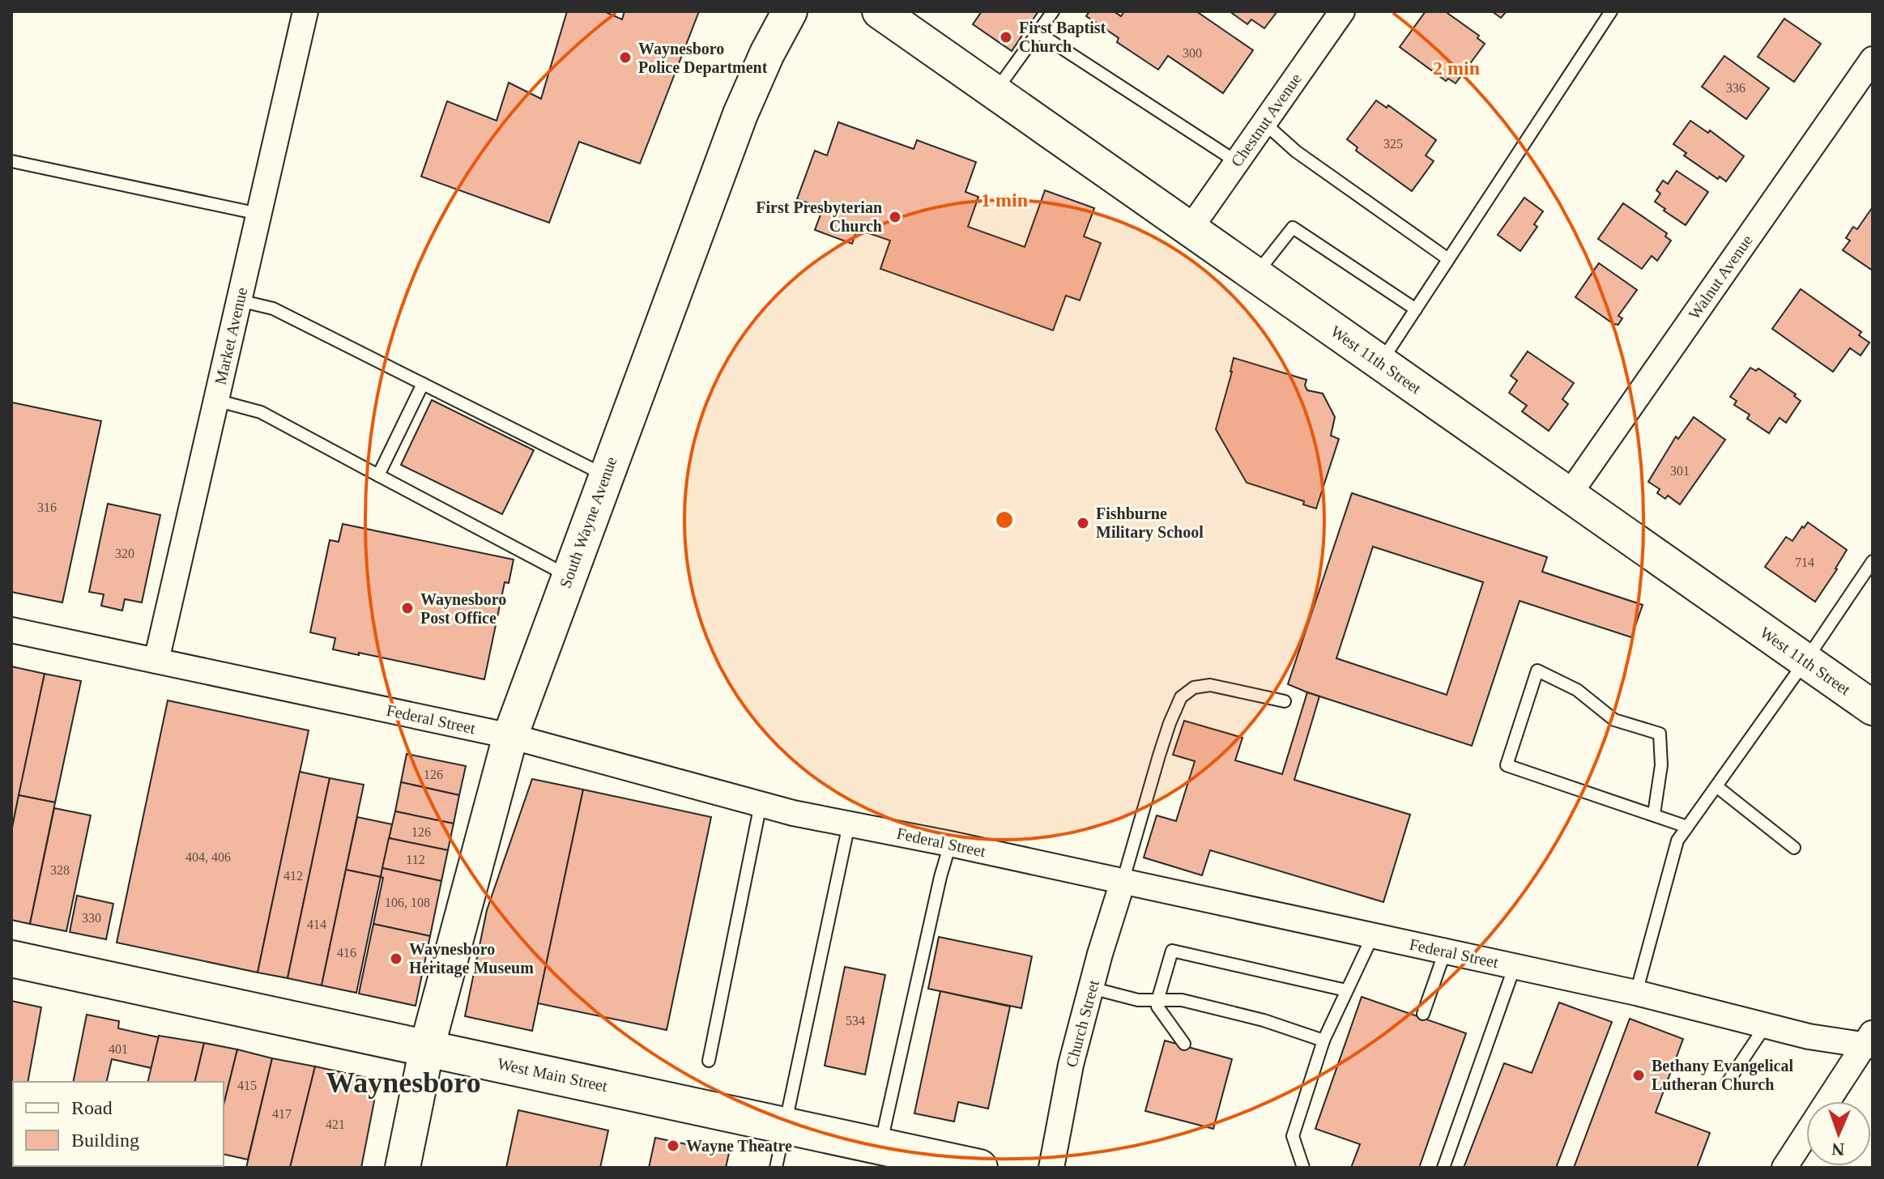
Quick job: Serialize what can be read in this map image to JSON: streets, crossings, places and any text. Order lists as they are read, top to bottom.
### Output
{
  "streets": {
    "main road": ["West 11th Street", "South Wayne Avenue", "West Main Street"],
    "street": [
      "Chestnut Avenue",
      "Walnut Avenue",
      "Market Avenue",
      "Federal Street",
      "Church Street"
    ]
  },
  "crossings": [
    ["Chestnut Avenue", "West 11th Street"],
    ["Walnut Avenue", "West 11th Street"],
    ["Market Avenue", "Federal Street"],
    ["South Wayne Avenue", "Federal Street"],
    ["South Wayne Avenue", "West Main Street"],
    ["Federal Street", "Church Street"]
  ],
  "districts": ["Waynesboro"],
  "places": [
    "First Baptist Church",
    "Waynesboro Police Department",
    "First Presbyterian Church",
    "Fishburne Military School",
    "Waynesboro Post Office",
    "Waynesboro Heritage Museum",
    "Bethany Evangelical Lutheran Church",
    "Wayne Theatre"
  ],
  "house_numbers": [
    "300",
    "336",
    "325",
    "301",
    "316",
    "320",
    "714",
    "126",
    "126",
    "404, 406",
    "112",
    "328",
    "412",
    "106, 108",
    "330",
    "414",
    "416",
    "534",
    "401",
    "415",
    "417",
    "421"
  ],
  "legend": ["Road", "Building"],
  "north": "bottom",
  "rings": ["2 min", "1 min"]
}
